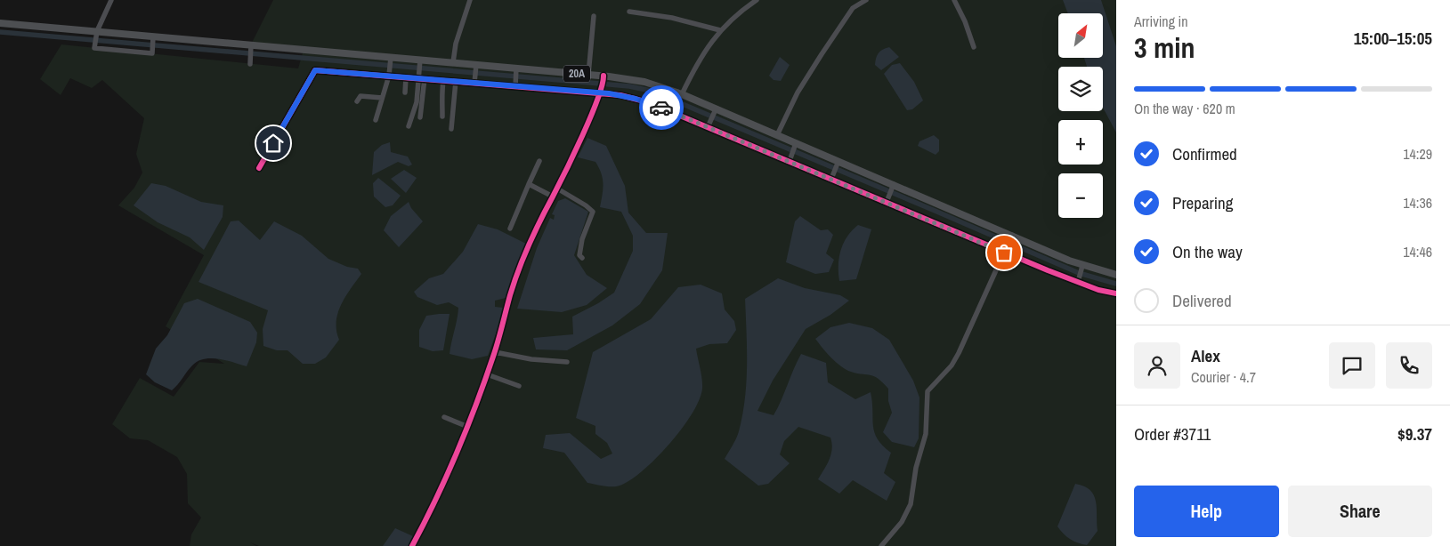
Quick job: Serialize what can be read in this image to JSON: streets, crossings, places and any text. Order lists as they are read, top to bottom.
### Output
{
  "streets": {
    "main road": ["20A"]
  },
  "north": "top right",
  "page": {
    "heading": ["3 min", "Arriving in", "15:00–15:05"],
    "panel": [
      "Alex",
      "Courier · 4.7",
      "Order #3711",
      "$9.37"
    ],
    "map_buttons": ["+", "−"],
    "bar": "On the way · 620 m",
    "list": [
      ["Confirmed", "14:29"],
      ["Preparing", "14:36"],
      ["On the way", "14:46"],
      "Delivered"
    ],
    "buttons": ["Help", "Share"]
  }
}
